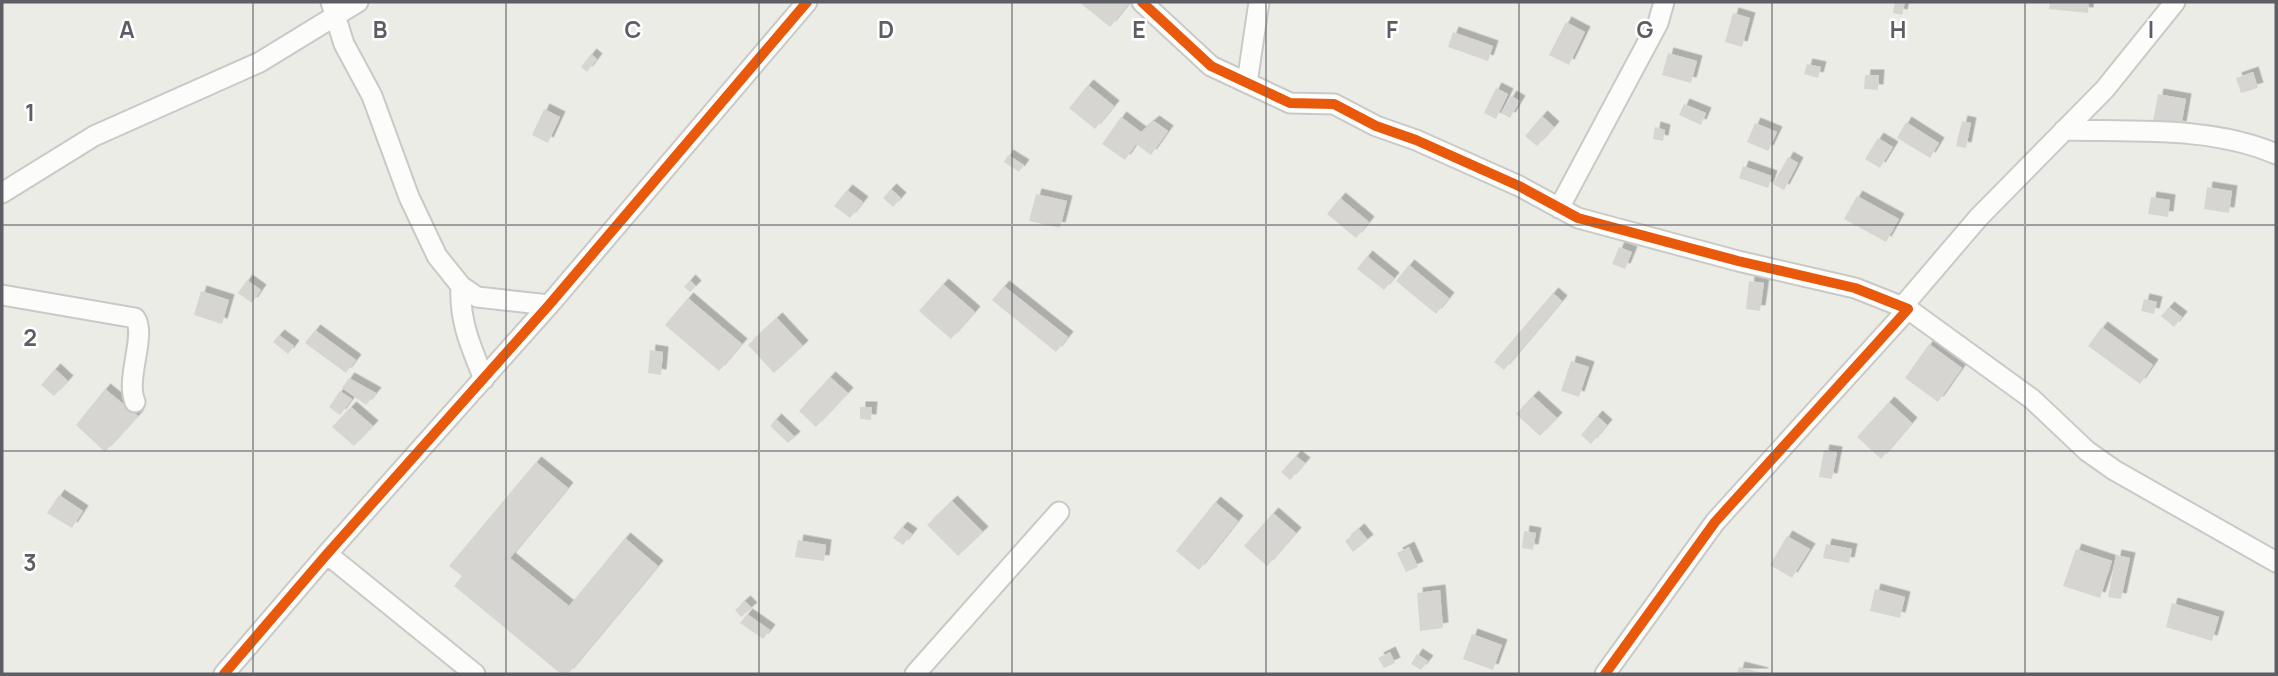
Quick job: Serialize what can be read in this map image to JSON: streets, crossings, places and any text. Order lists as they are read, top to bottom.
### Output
{
  "grid": {
    "columns": [
      "A",
      "B",
      "C",
      "D",
      "E",
      "F",
      "G",
      "H",
      "I"
    ],
    "rows": ["1", "2", "3"]
  }
}
